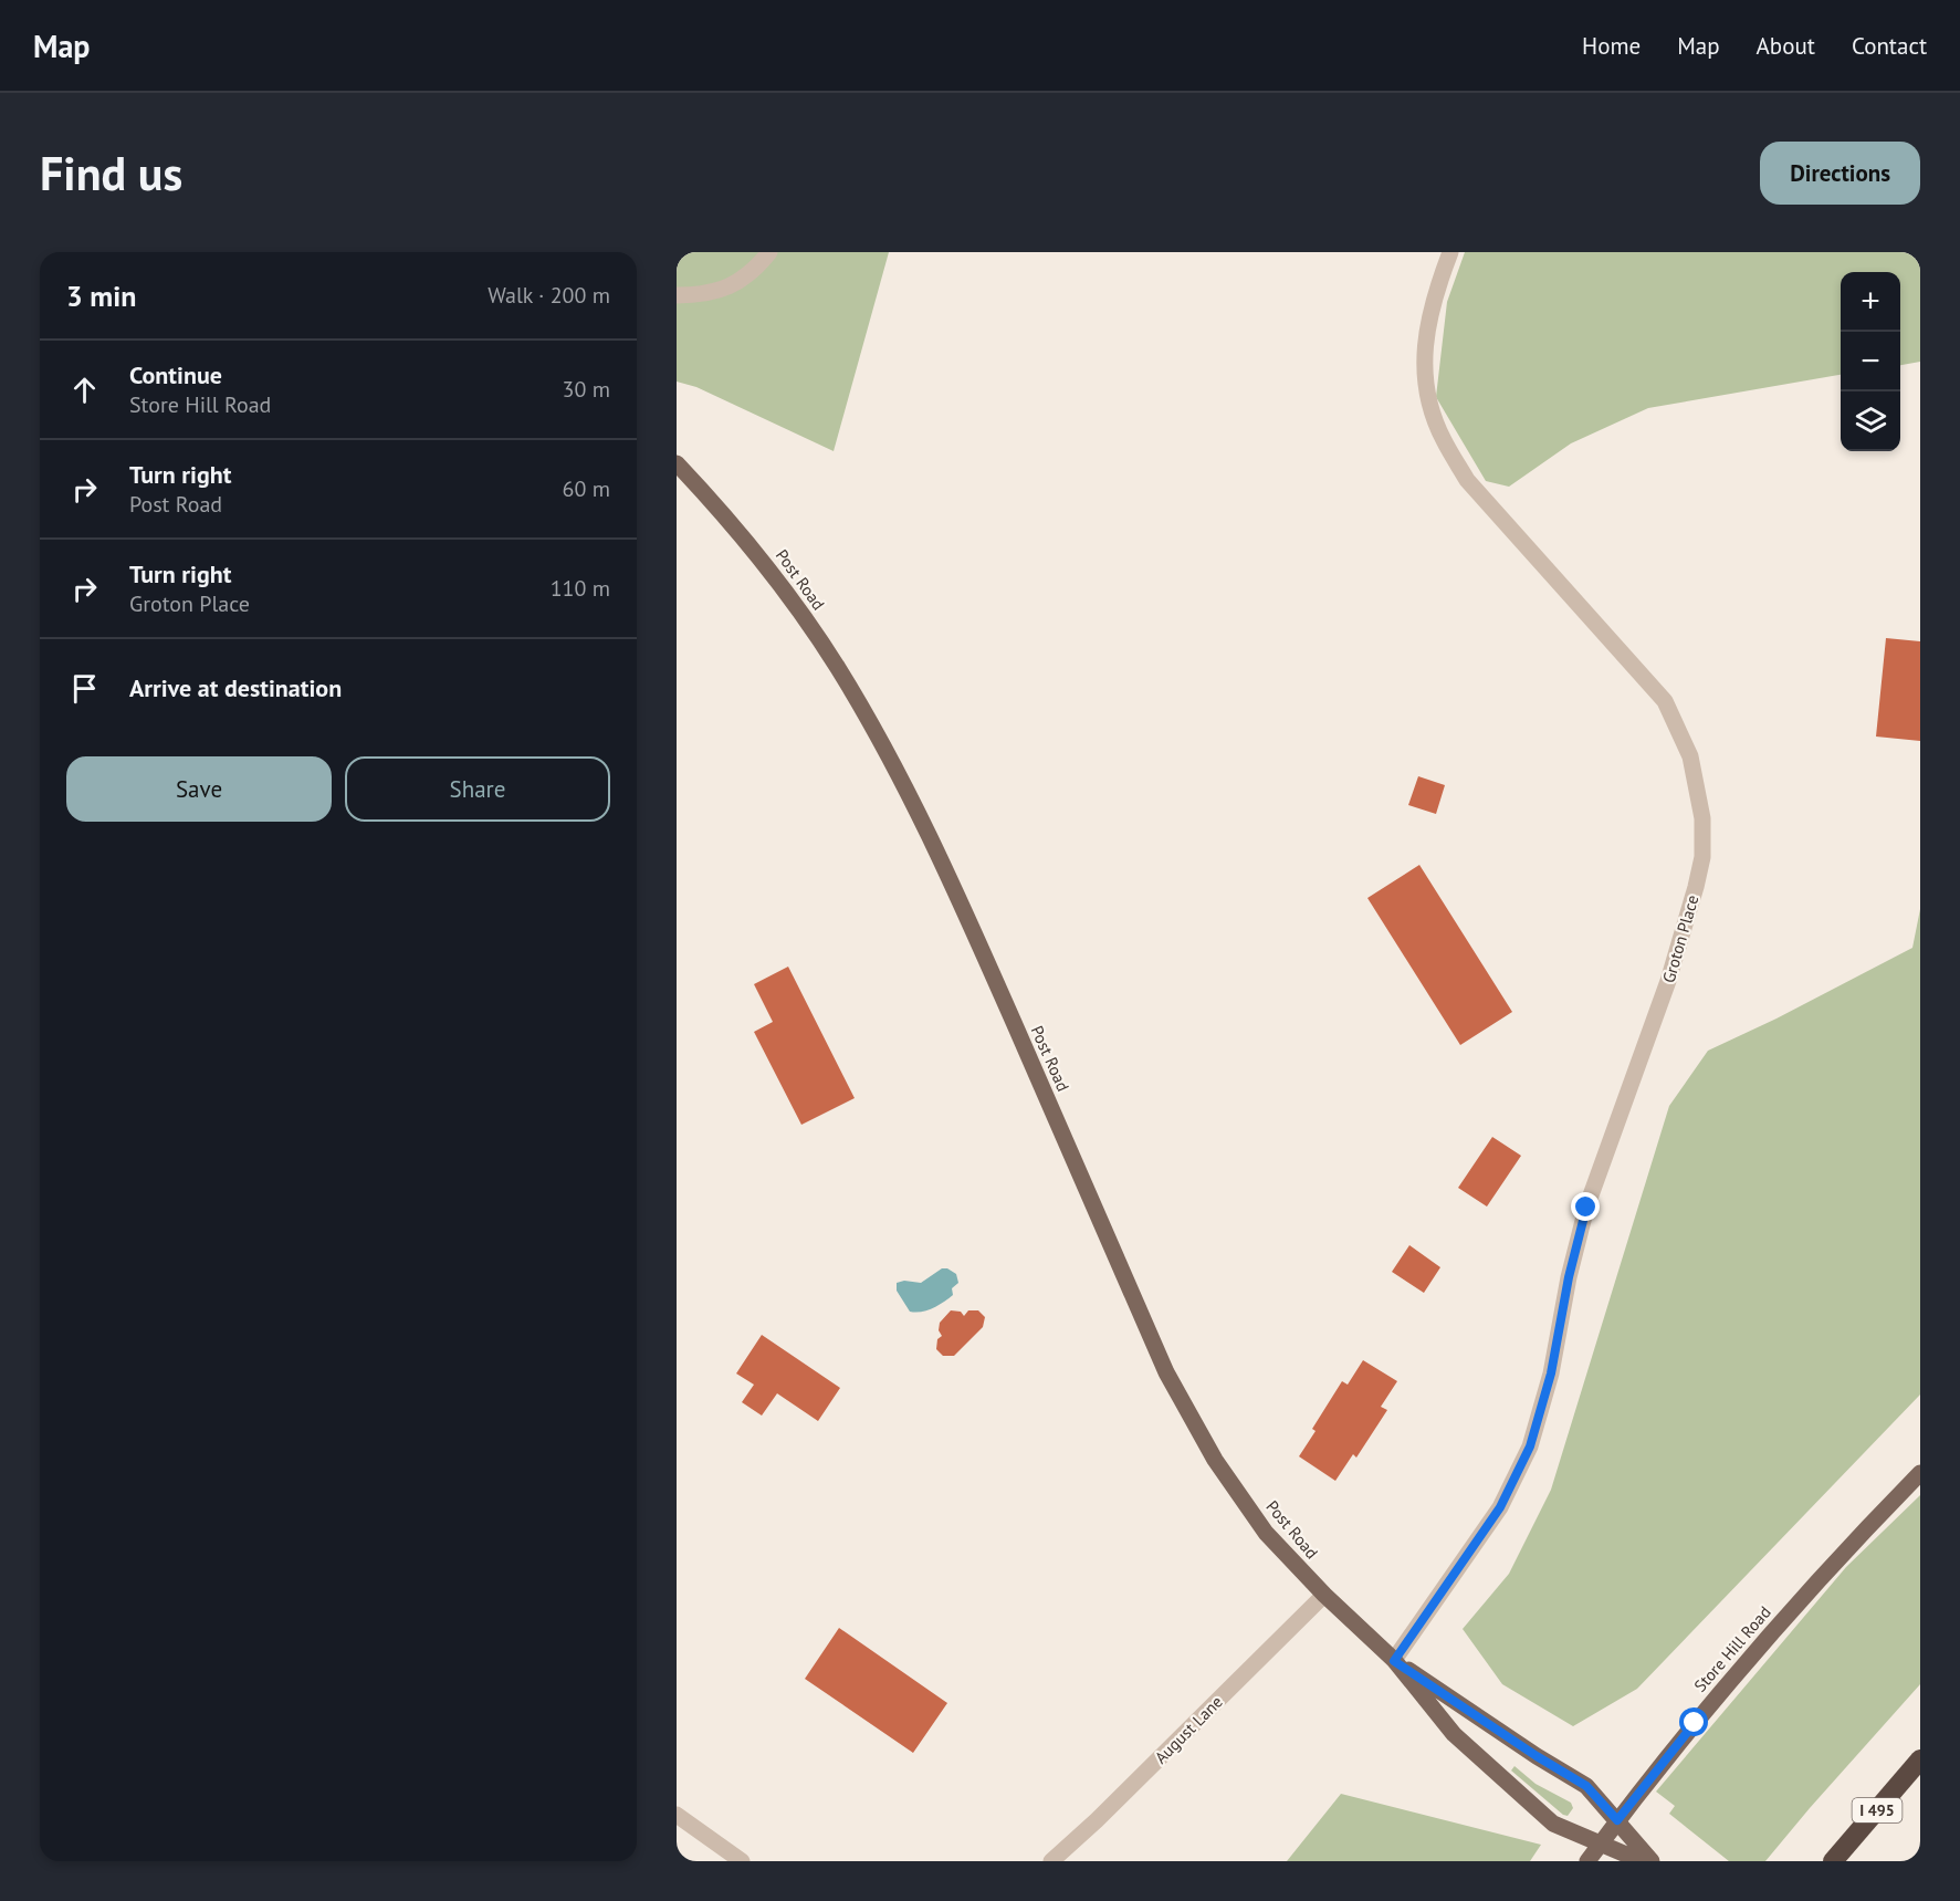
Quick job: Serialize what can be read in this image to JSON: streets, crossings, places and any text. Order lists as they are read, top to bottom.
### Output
{
  "streets": {
    "highway": ["I 495"],
    "main road": ["Post Road", "Store Hill Road"],
    "street": ["Groton Place", "August Lane"]
  },
  "crossings": [
    ["Post Road", "Groton Place"],
    ["Post Road", "Store Hill Road"],
    ["Post Road", "August Lane"]
  ],
  "page": {
    "header": "Map",
    "nav": [
      "Home",
      "Map",
      "About",
      "Contact"
    ],
    "buttons": [
      "Directions",
      ["Save", "Share"]
    ],
    "title": "Find us",
    "heading": ["3 min", "Walk · 200 m"],
    "map_buttons": ["+", "−"],
    "list": [
      ["Continue", "Store Hill Road", "30 m"],
      ["Turn right", "Post Road", "60 m"],
      ["Turn right", "Groton Place", "110 m"],
      "Arrive at destination"
    ]
  }
}
